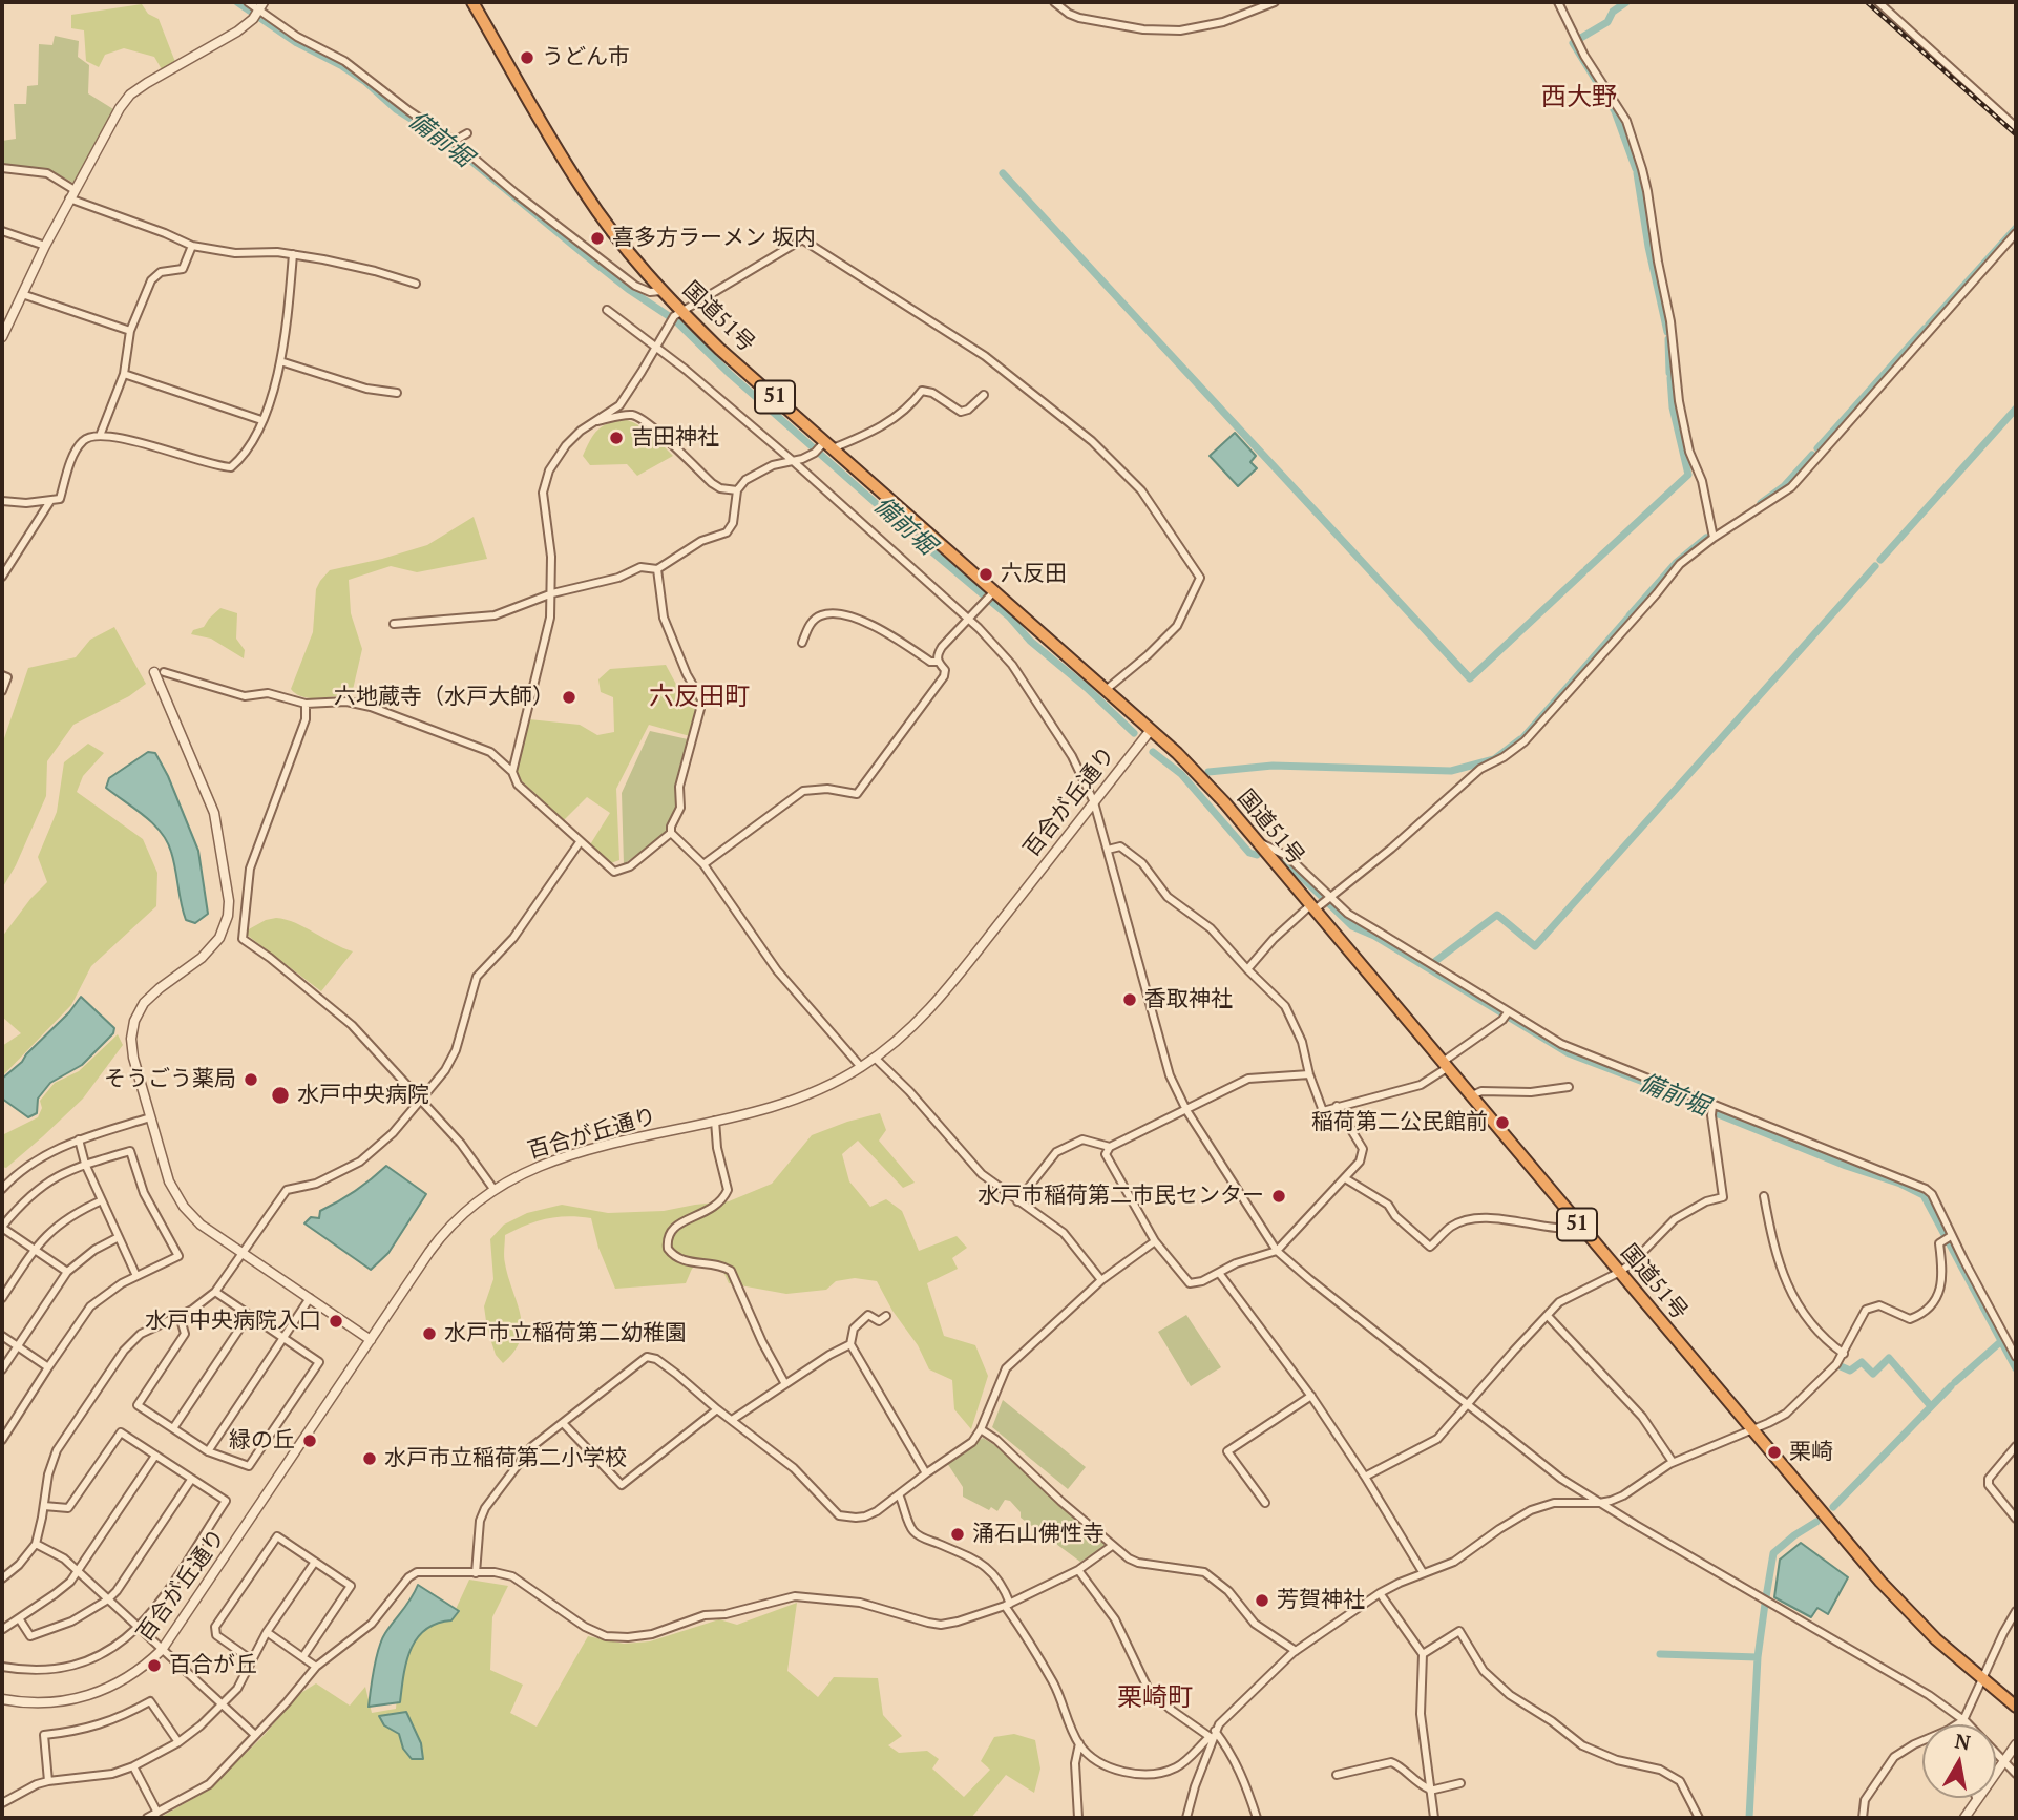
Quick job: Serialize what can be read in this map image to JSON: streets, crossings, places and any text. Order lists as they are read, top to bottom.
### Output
{
  "streets": {
    "highway": ["国道51号", "51"],
    "street": ["百合が丘通り"]
  },
  "crossings": [
    ["国道51号", "百合が丘通り"]
  ],
  "districts": ["西大野", "六反田町", "栗崎町"],
  "water": ["備前堀"],
  "places": [
    "うどん市",
    "喜多方ラーメン 坂内",
    "吉田神社",
    "六反田",
    "六地蔵寺（水戸大師）",
    "香取神社",
    "そうごう薬局",
    "水戸中央病院",
    "稲荷第二公民館前",
    "水戸市稲荷第二市民センター",
    "水戸中央病院入口",
    "水戸市立稲荷第二幼稚園",
    "緑の丘",
    "栗崎",
    "水戸市立稲荷第二小学校",
    "涌石山佛性寺",
    "芳賀神社",
    "百合が丘"
  ],
  "north": "top"
}
